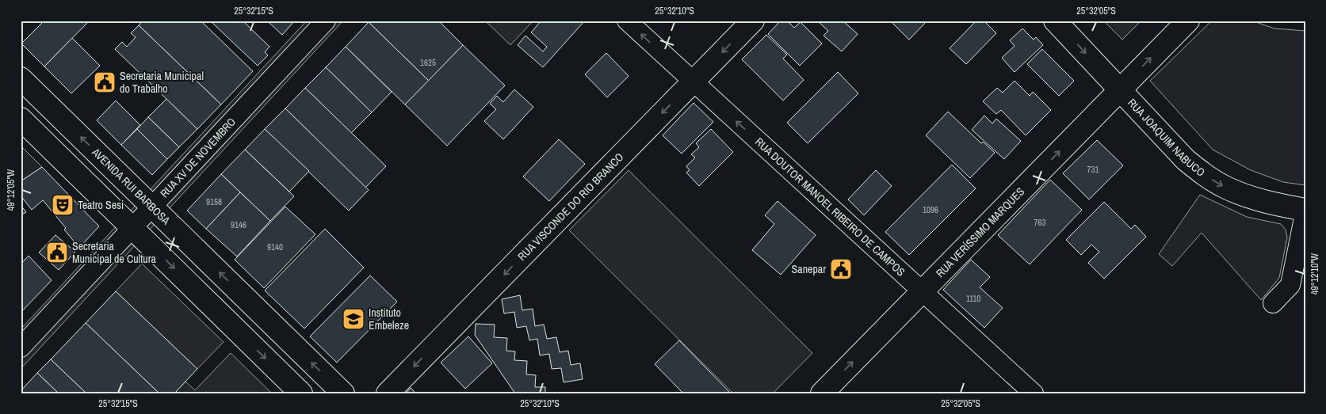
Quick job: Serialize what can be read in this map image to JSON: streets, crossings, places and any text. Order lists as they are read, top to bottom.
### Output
{
  "streets": {
    "main road": [
      "RUA JOAQUIM NABUCO",
      "AVENIDA RUI BARBOSA",
      "RUA VISCONDE DO RIO BRANCO",
      "RUA VERÍSSIMO MARQUES"
    ],
    "street": ["RUA XV DE NOVEMBRO", "RUA DOUTOR MANOEL RIBEIRO DE CAMPOS"]
  },
  "crossings": [
    ["RUA JOAQUIM NABUCO", "RUA VERÍSSIMO MARQUES"],
    ["RUA XV DE NOVEMBRO", "AVENIDA RUI BARBOSA"],
    ["RUA VISCONDE DO RIO BRANCO", "RUA DOUTOR MANOEL RIBEIRO DE CAMPOS"],
    ["RUA DOUTOR MANOEL RIBEIRO DE CAMPOS", "RUA VERÍSSIMO MARQUES"]
  ],
  "one_way": [
    "RUA JOAQUIM NABUCO",
    "RUA VISCONDE DO RIO BRANCO",
    "RUA DOUTOR MANOEL RIBEIRO DE CAMPOS",
    "RUA VERÍSSIMO MARQUES"
  ],
  "places": {
    "public building": ["Secretaria Municipal do Trabalho", "Secretaria Municipal de Cultura", "Sanepar"],
    "theatre": ["Teatro Sesi"],
    "school or university": ["Instituto Embeleze"]
  },
  "house_numbers": [
    "1625",
    "731",
    "9158",
    "1096",
    "763",
    "9146",
    "9140",
    "1110"
  ],
  "coordinates": [
    "25°32'15\"S",
    "25°32'10\"S",
    "25°32'05\"S",
    "49°12'05\"W",
    "49°12'10\"W"
  ]
}
